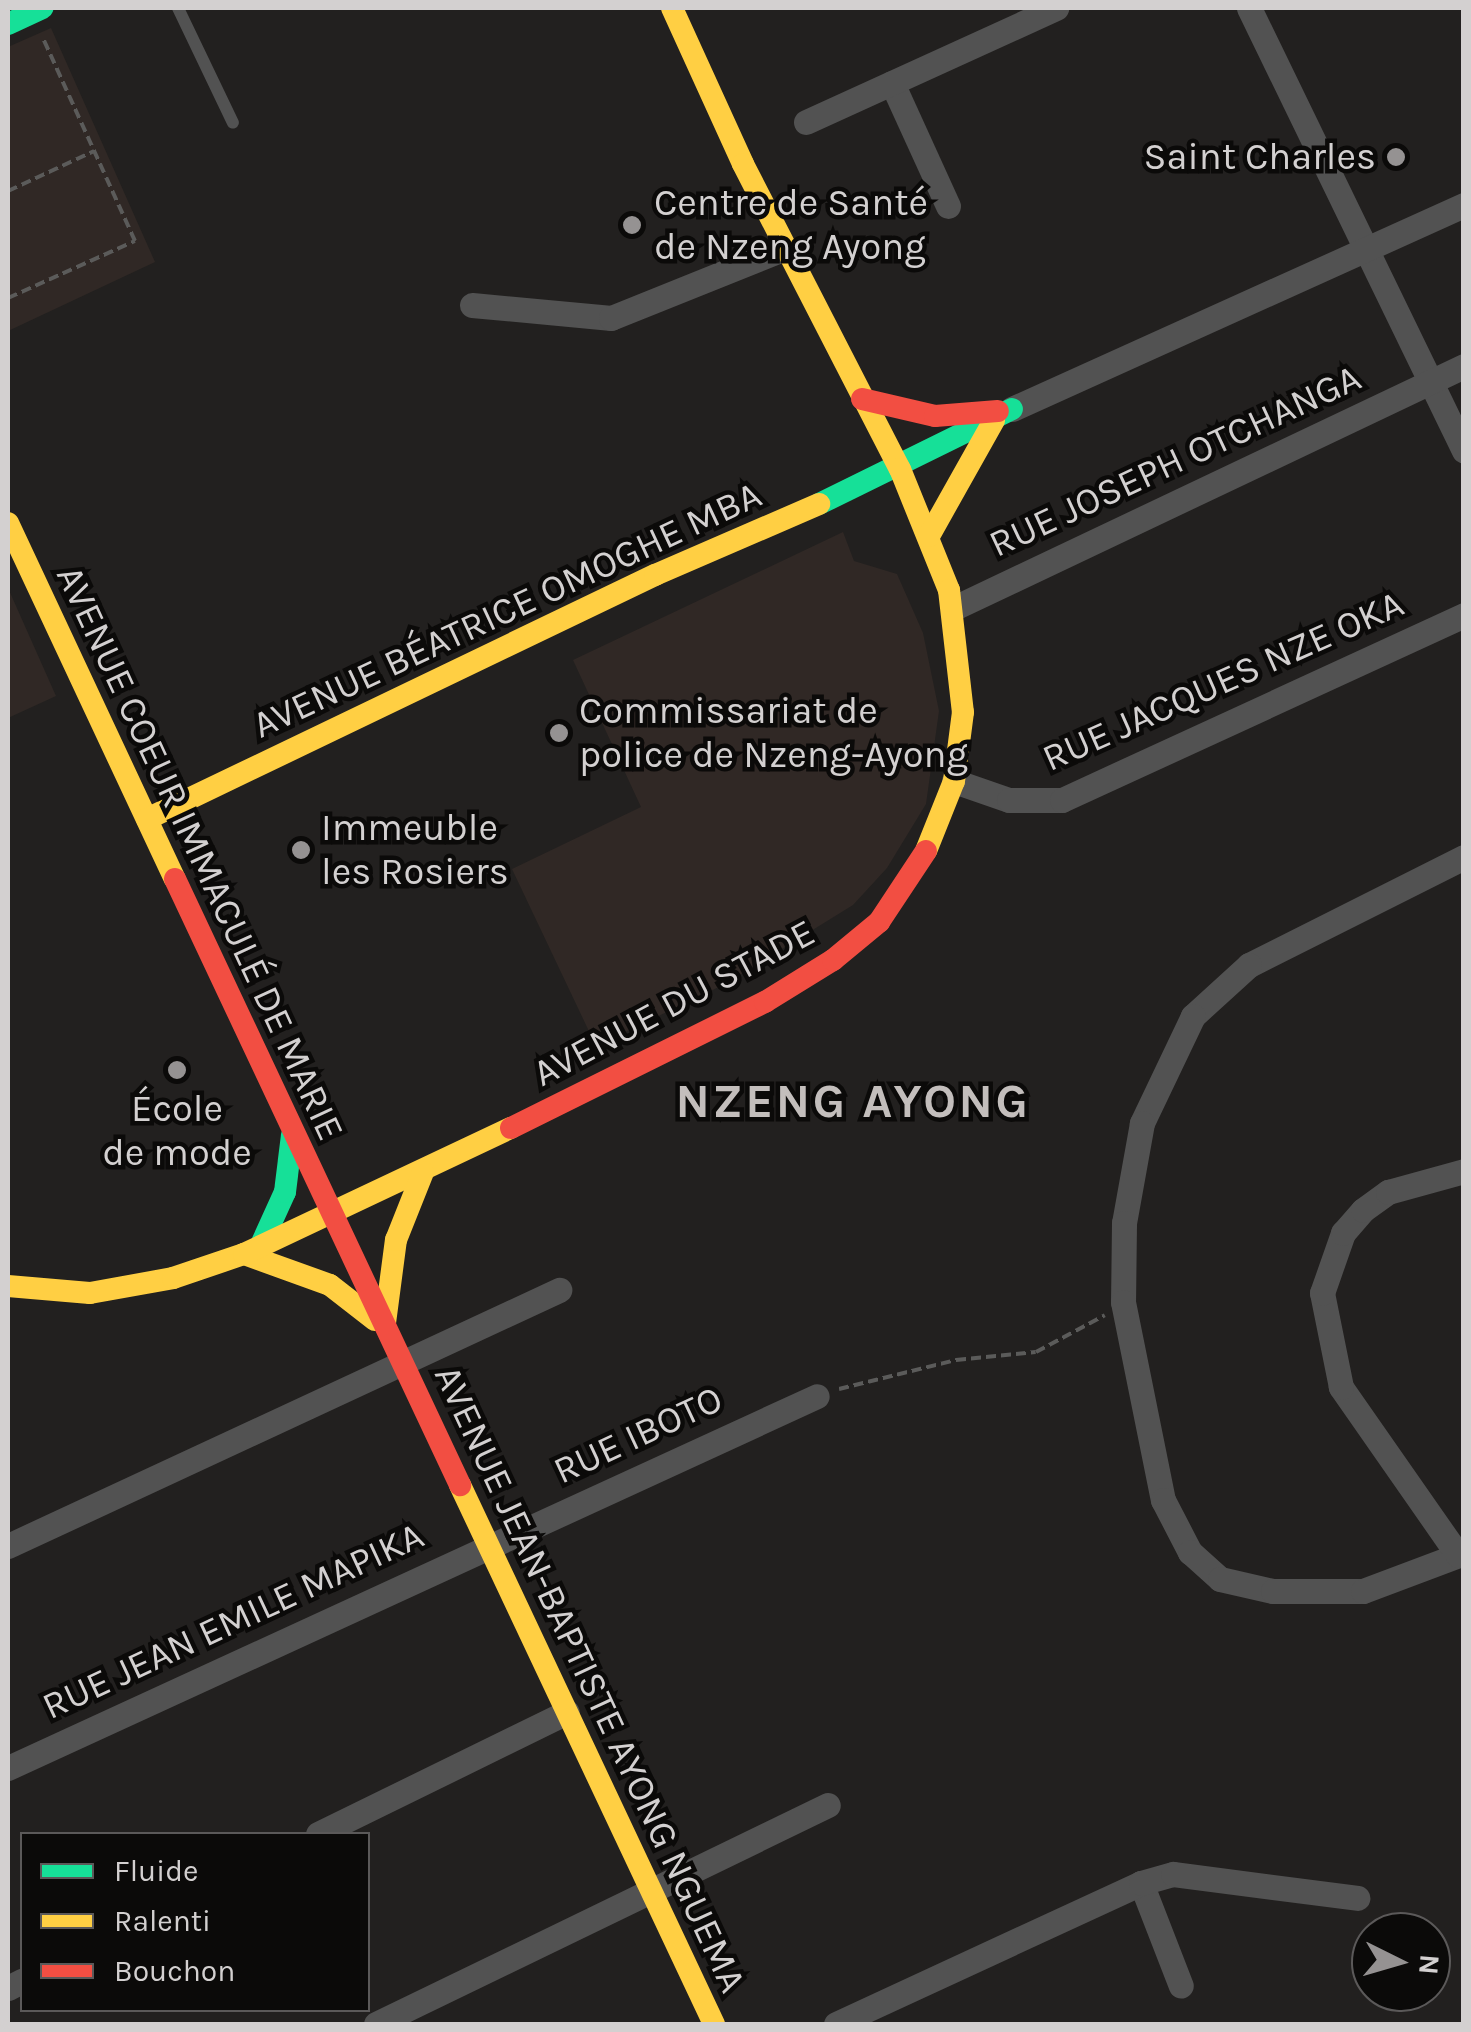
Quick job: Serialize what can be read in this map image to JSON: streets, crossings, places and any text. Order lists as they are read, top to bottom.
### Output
{
  "streets": {
    "main road": [
      "AVENUE BÉATRICE OMOGHE MBA",
      "AVENUE COEUR IMMACULÉ DE MARIE",
      "AVENUE DU STADE",
      "AVENUE JEAN-BAPTISTE AYONG NGUEMA"
    ],
    "street": [
      "RUE JOSEPH OTCHANGA",
      "RUE JACQUES NZE OKA",
      "RUE IBOTO",
      "RUE JEAN EMILE MAPIKA"
    ]
  },
  "crossings": [
    ["RUE JOSEPH OTCHANGA", "AVENUE DU STADE"],
    ["AVENUE BÉATRICE OMOGHE MBA", "AVENUE COEUR IMMACULÉ DE MARIE"],
    ["AVENUE BÉATRICE OMOGHE MBA", "AVENUE DU STADE"],
    ["RUE JACQUES NZE OKA", "AVENUE DU STADE"],
    ["AVENUE COEUR IMMACULÉ DE MARIE", "AVENUE DU STADE"],
    ["AVENUE COEUR IMMACULÉ DE MARIE", "AVENUE JEAN-BAPTISTE AYONG NGUEMA"],
    ["AVENUE DU STADE", "AVENUE JEAN-BAPTISTE AYONG NGUEMA"],
    ["RUE IBOTO", "RUE JEAN EMILE MAPIKA"],
    ["RUE IBOTO", "AVENUE JEAN-BAPTISTE AYONG NGUEMA"],
    ["RUE JEAN EMILE MAPIKA", "AVENUE JEAN-BAPTISTE AYONG NGUEMA"]
  ],
  "districts": ["NZENG AYONG"],
  "places": [
    "Saint Charles",
    "Centre de Santé de Nzeng Ayong",
    "Commissariat de police de Nzeng-Ayong",
    "Immeuble les Rosiers",
    "École de mode"
  ],
  "legend": ["Fluide", "Ralenti", "Bouchon"],
  "north": "right"
}
